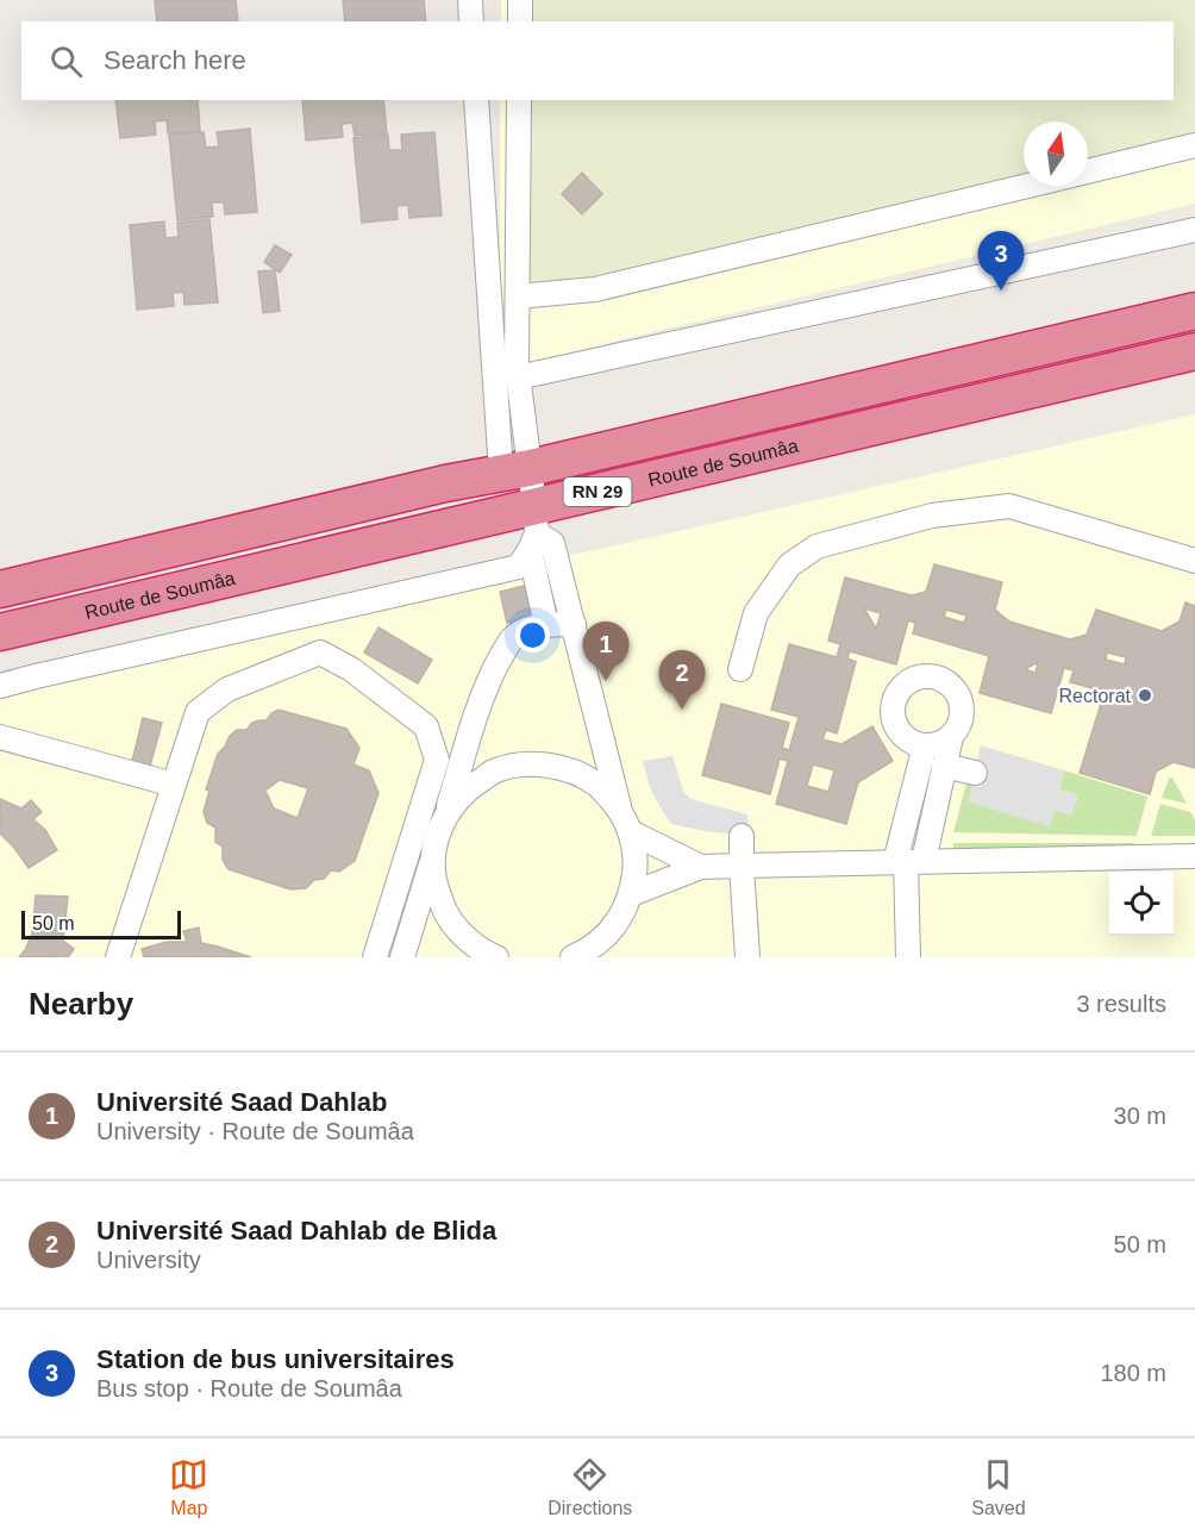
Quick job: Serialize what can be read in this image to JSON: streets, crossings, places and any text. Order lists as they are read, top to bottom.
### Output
{
  "streets": {
    "highway": ["Route de Soumâa", "RN 29"]
  },
  "places": ["Rectorat"],
  "scale_bar": "50 m",
  "north": "top",
  "page": {
    "search": "Search here",
    "pins": ["3", "1", "2"],
    "scale": "50 m",
    "heading": ["Nearby", "3 results"],
    "list": [
      {
        "mark": "1",
        "name": "Université Saad Dahlab",
        "note": "University · Route de Soumâa",
        "value": "30 m"
      },
      {
        "mark": "2",
        "name": "Université Saad Dahlab de Blida",
        "note": "University",
        "value": "50 m"
      },
      {
        "mark": "3",
        "name": "Station de bus universitaires",
        "note": "Bus stop · Route de Soumâa",
        "value": "180 m"
      }
    ],
    "nav": ["Map", "Directions", "Saved"]
  }
}
